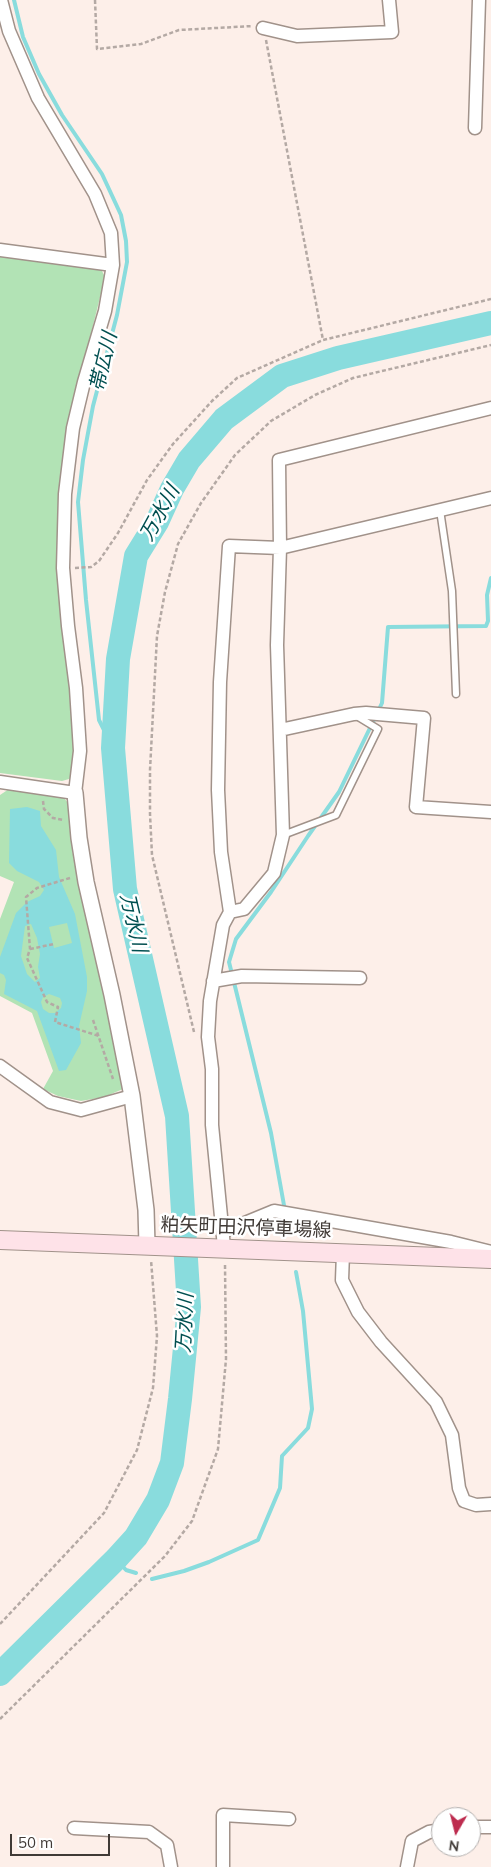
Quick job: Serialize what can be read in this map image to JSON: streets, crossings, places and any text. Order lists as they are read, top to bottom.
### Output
{
  "streets": {
    "main road": ["粕矢町田沢停車場線"]
  },
  "water": ["帯広川", "万水川"],
  "scale_bar": "50 m",
  "north": "bottom"
}
